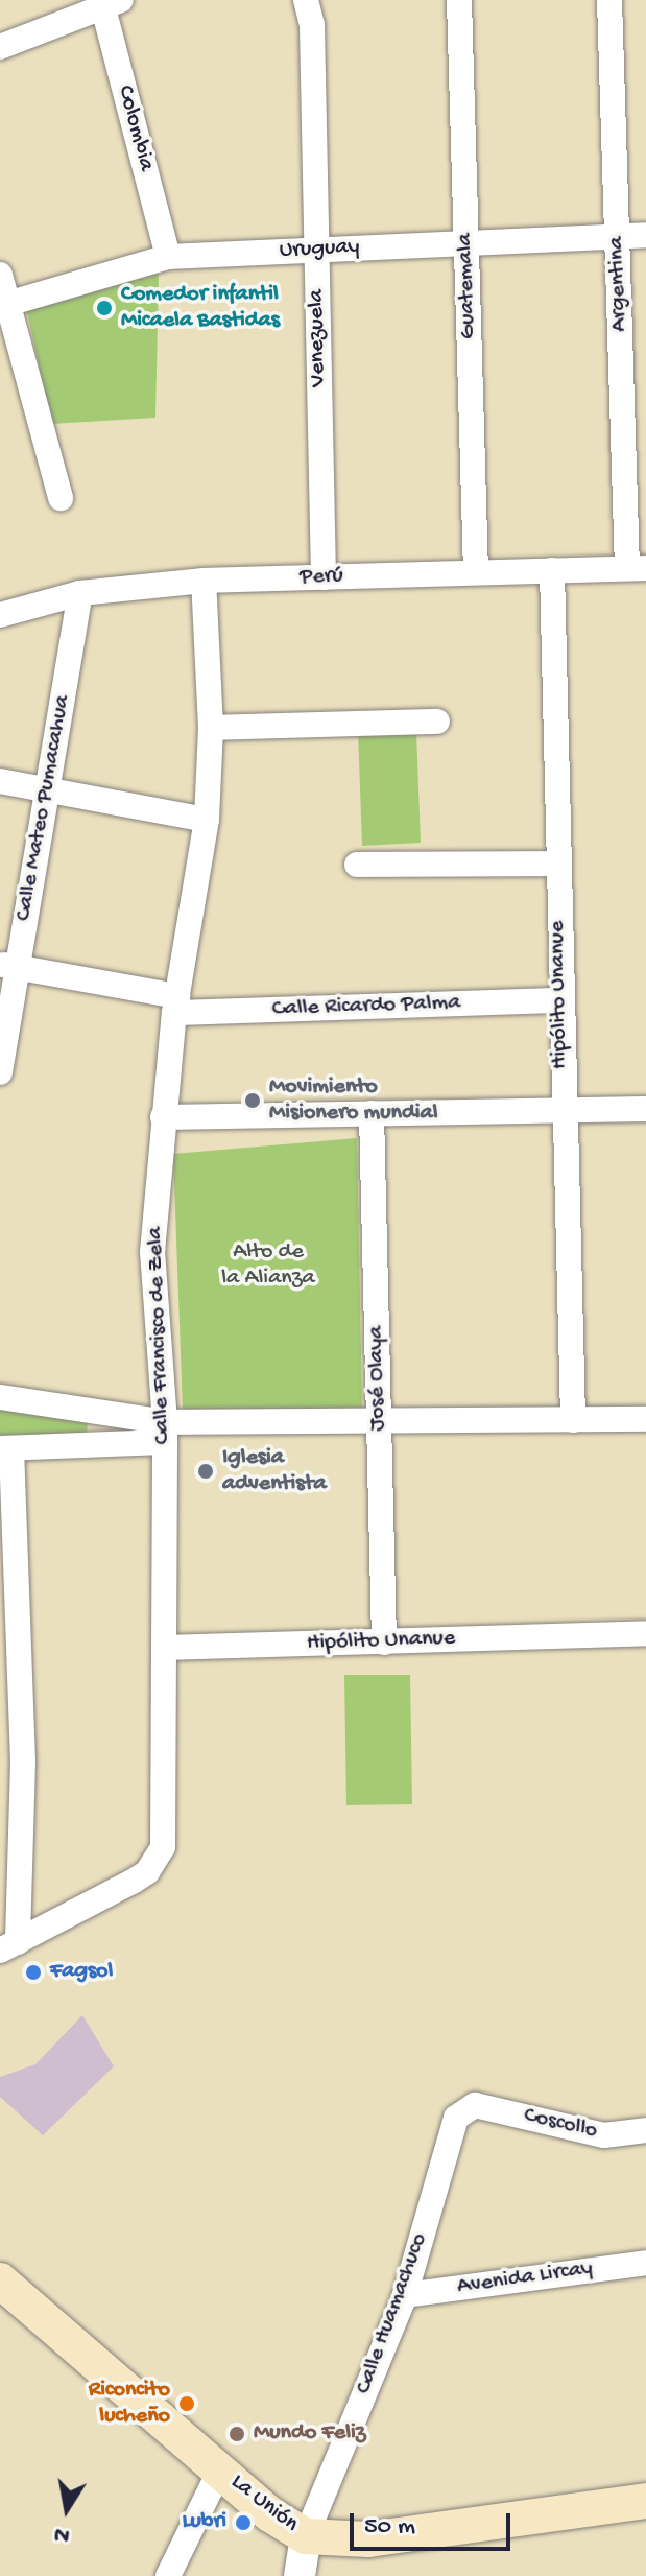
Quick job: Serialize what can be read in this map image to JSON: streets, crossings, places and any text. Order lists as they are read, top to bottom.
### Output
{
  "streets": {
    "main road": ["La Unión"],
    "street": [
      "Colombia",
      "Uruguay",
      "Argentina",
      "Guatemala",
      "Venezuela",
      "Perú",
      "Calle Mateo Pumacahua",
      "Hipólito Unanue",
      "Calle Ricardo Palma",
      "Calle Francisco de Zela",
      "José Olaya",
      "Coscollo",
      "Avenida Lircay",
      "Calle Huamachuco"
    ]
  },
  "crossings": [
    ["Colombia", "Uruguay"],
    ["Uruguay", "Argentina"],
    ["Uruguay", "Guatemala"],
    ["Uruguay", "Venezuela"],
    ["Argentina", "Perú"],
    ["Guatemala", "Perú"],
    ["Venezuela", "Perú"],
    ["Perú", "Calle Mateo Pumacahua"],
    ["Perú", "Hipólito Unanue"],
    ["Perú", "Calle Francisco de Zela"],
    ["Calle Mateo Pumacahua", "Calle Ricardo Palma"],
    ["Hipólito Unanue", "Calle Ricardo Palma"],
    ["Hipólito Unanue", "Calle Francisco de Zela"],
    ["Hipólito Unanue", "José Olaya"],
    ["Calle Ricardo Palma", "Calle Francisco de Zela"],
    ["Coscollo", "Calle Huamachuco"],
    ["Avenida Lircay", "Calle Huamachuco"],
    ["Calle Huamachuco", "La Unión"]
  ],
  "parks": ["Alto de la Alianza"],
  "places": [
    "Comedor infantil Micaela Bastidas",
    "Movimiento Misionero mundial",
    "Iglesia adventista",
    "Fagsol",
    "Riconcito lucheño",
    "Mundo Feliz",
    "Lubri"
  ],
  "scale_bar": "50 m",
  "north": "bottom"
}
